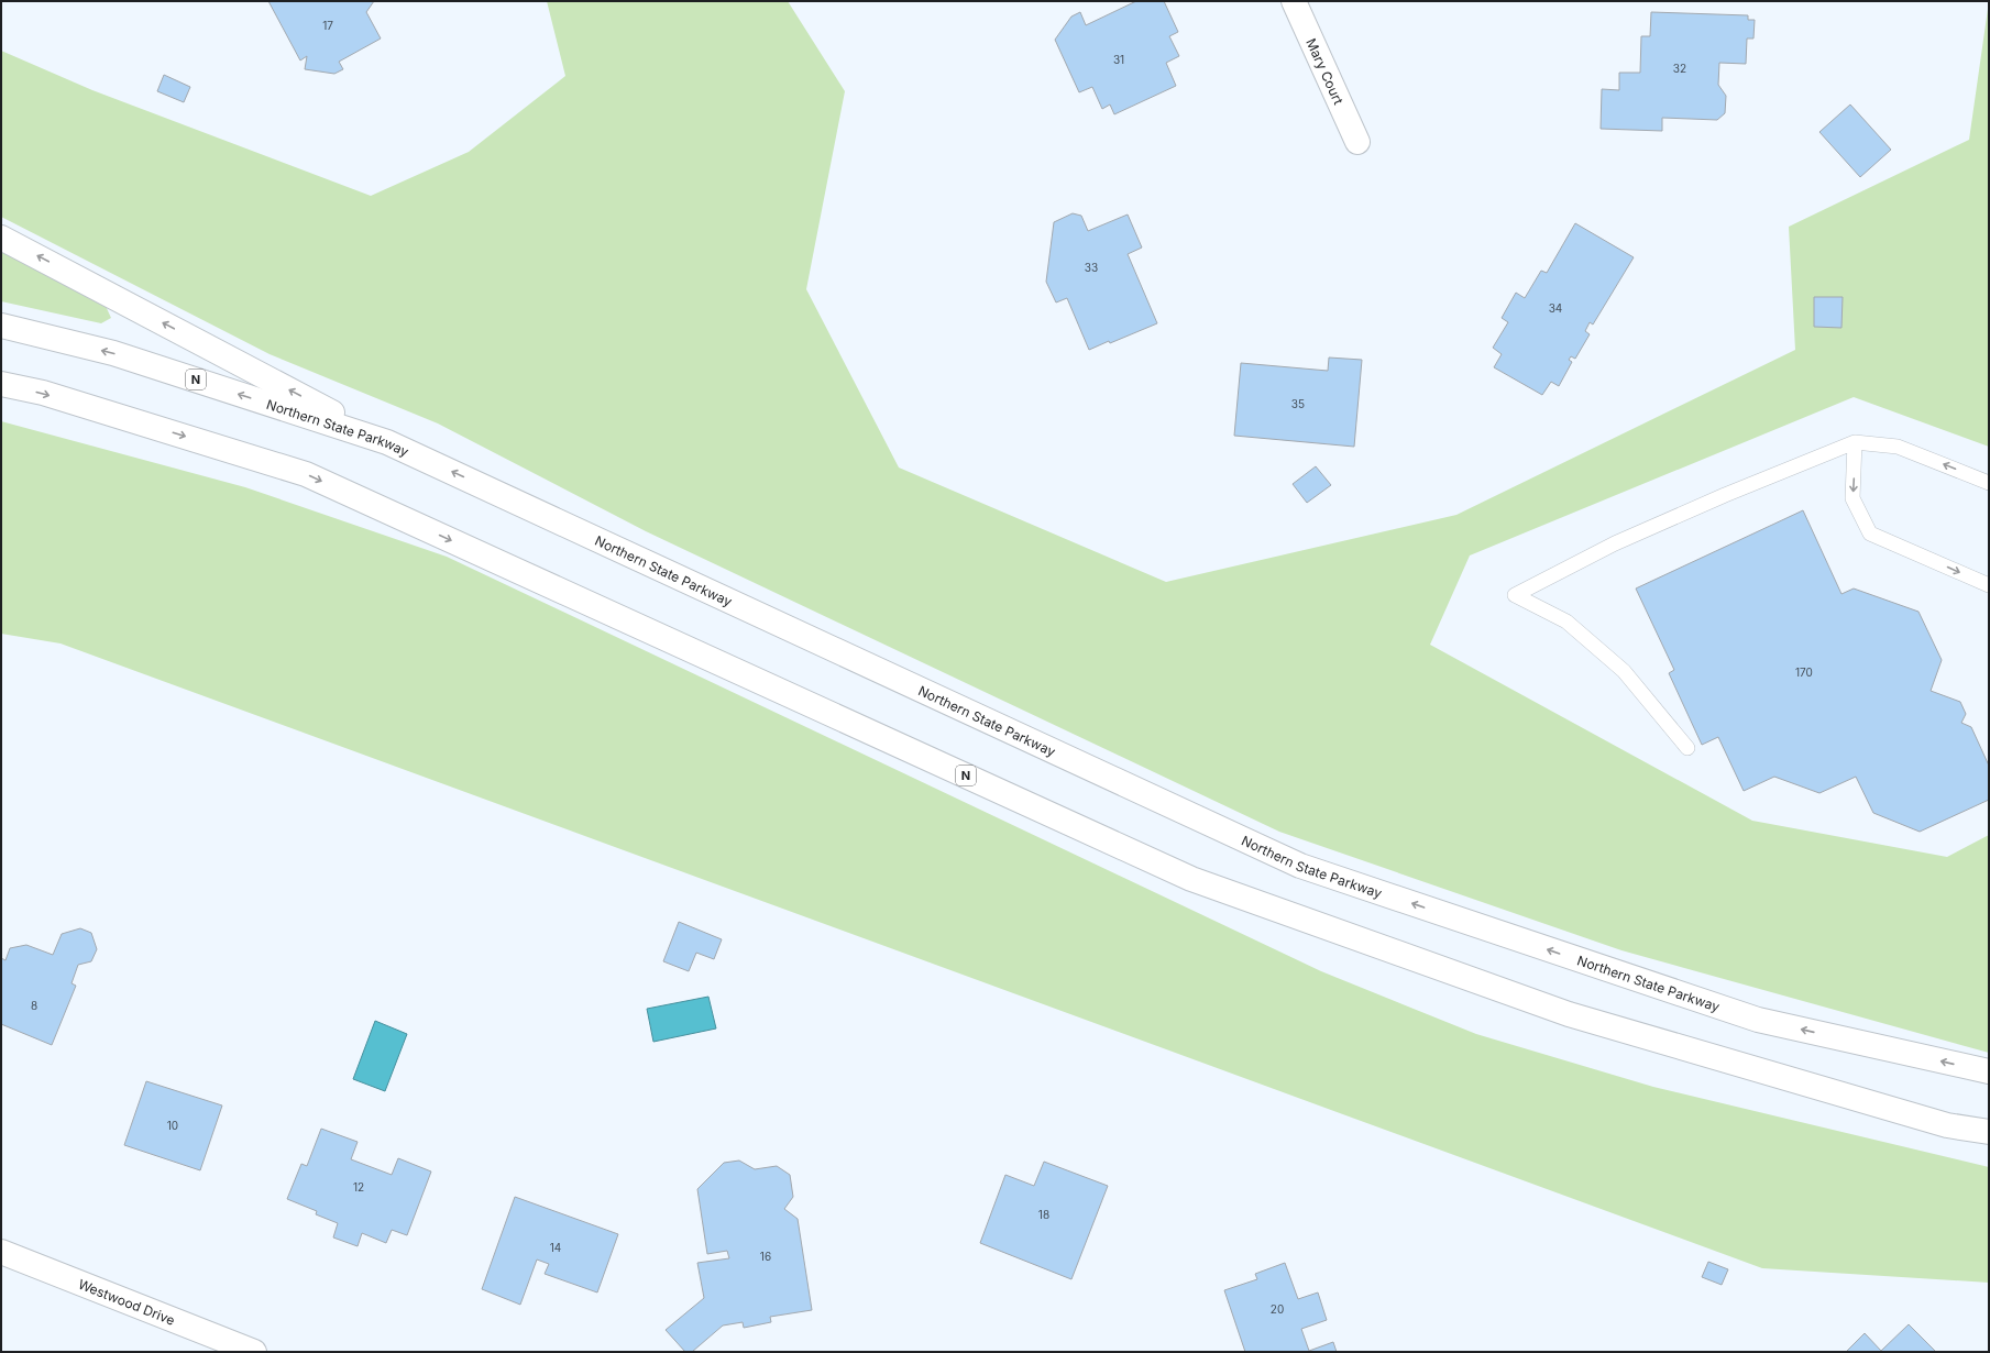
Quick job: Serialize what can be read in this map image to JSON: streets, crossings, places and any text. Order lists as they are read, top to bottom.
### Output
{
  "streets": {
    "main road": [
      "Mary Court",
      "N",
      "Northern State Parkway",
      "Westwood Drive"
    ]
  },
  "house_numbers": [
    "17",
    "31",
    "32",
    "33",
    "34",
    "35",
    "170",
    "8",
    "10",
    "12",
    "18",
    "14",
    "16",
    "20"
  ]
}
